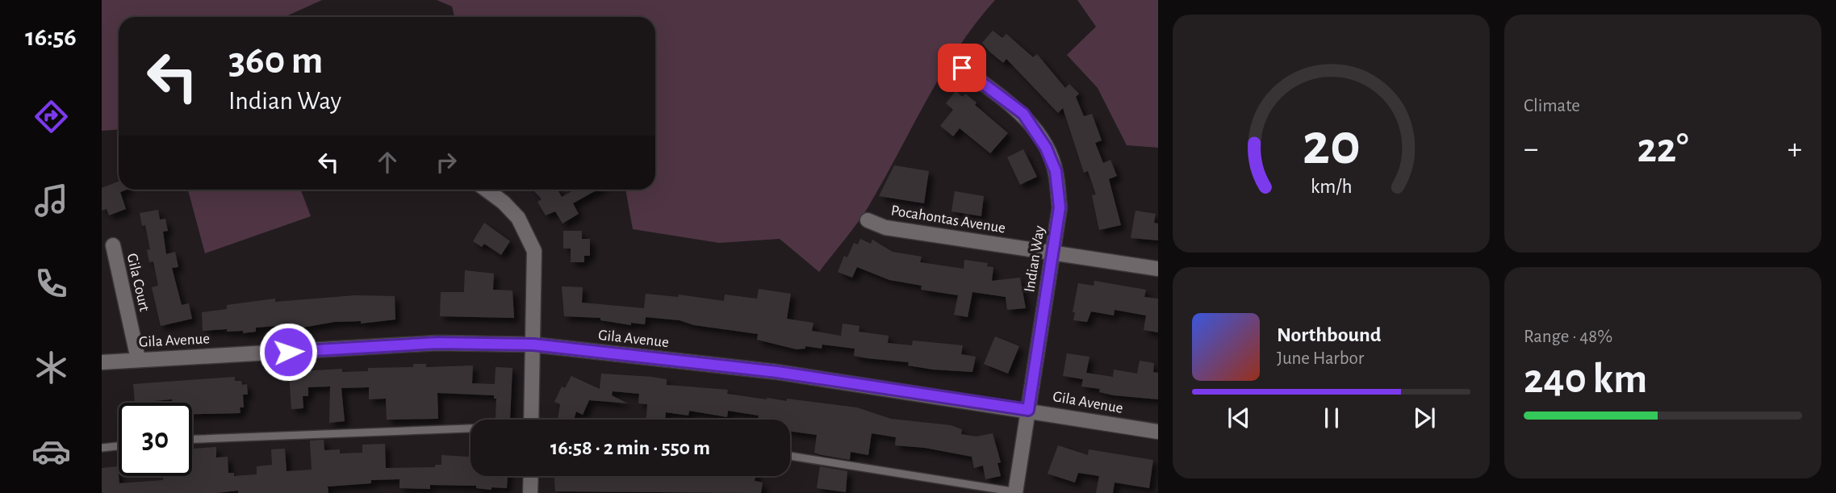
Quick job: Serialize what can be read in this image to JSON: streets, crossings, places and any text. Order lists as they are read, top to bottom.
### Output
{
  "streets": {
    "street": [
      "Pocahontas Avenue",
      "Indian Way",
      "Gila Court",
      "Gila Avenue"
    ]
  },
  "crossings": [
    ["Pocahontas Avenue", "Indian Way"],
    ["Indian Way", "Gila Avenue"],
    ["Gila Court", "Gila Avenue"]
  ],
  "page": {
    "tabs": "16:56",
    "tile": [
      "Climate",
      ["Range · 48%", "240 km"]
    ],
    "turn": ["360 m", "Indian Way"],
    "heat": ["−", "22°", "+"],
    "song": ["Northbound", "June Harbor"],
    "limit": "30",
    "trip": "16:58 · 2 min · 550 m",
    "gauge": ["20", "km/h"]
  }
}
